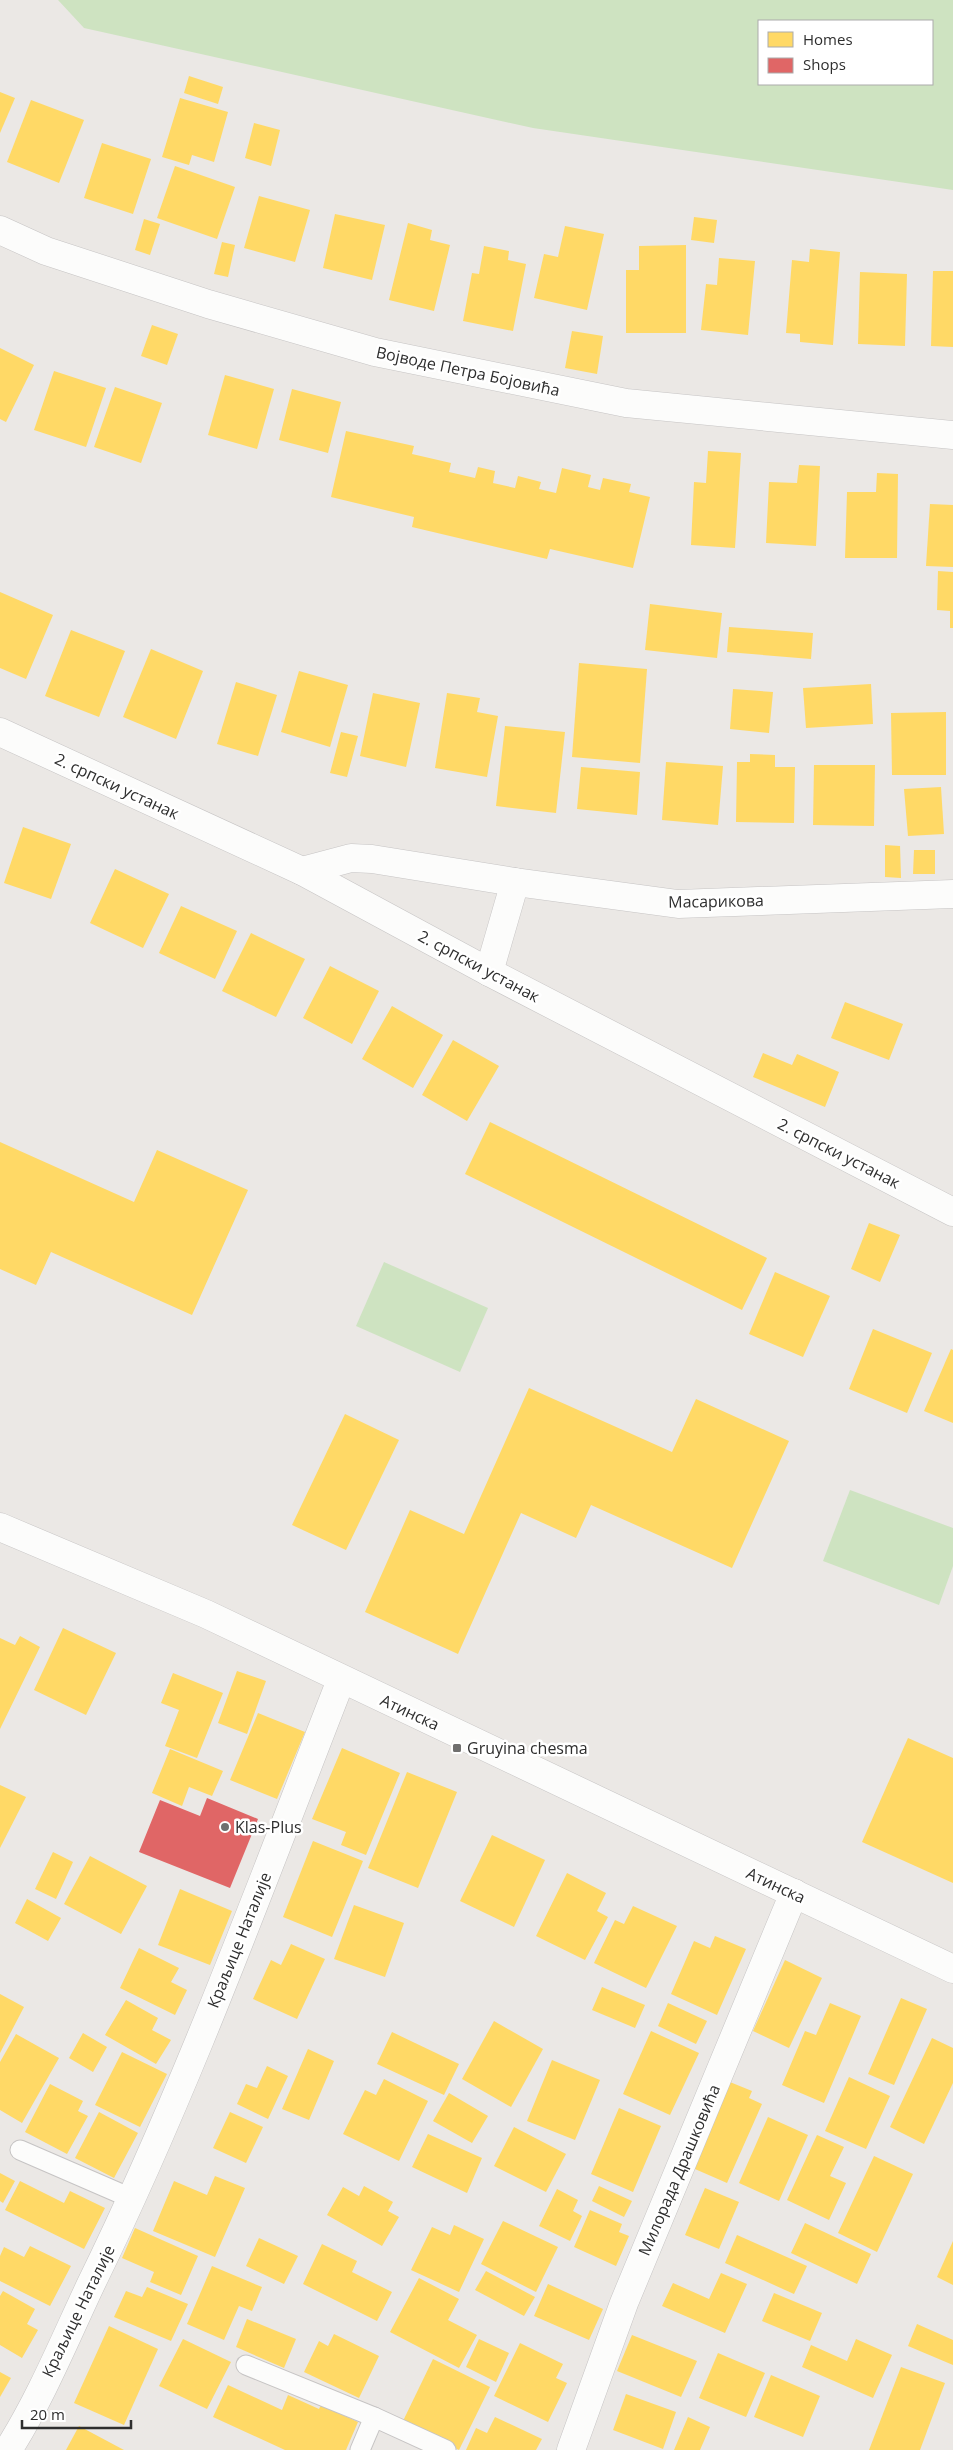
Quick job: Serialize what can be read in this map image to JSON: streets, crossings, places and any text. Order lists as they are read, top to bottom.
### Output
{
  "streets": {
    "street": [
      "Војводе Петра Бојовића",
      "2. српски устанак",
      "Масарикова",
      "Атинска",
      "Краљице Наталије",
      "Милорада Драшковића"
    ]
  },
  "crossings": [
    ["2. српски устанак", "Масарикова"],
    ["Атинска", "Краљице Наталије"],
    ["Атинска", "Милорада Драшковића"]
  ],
  "places": {
    "transit": ["Gruyina chesma"],
    "other": ["Klas-Plus"]
  },
  "legend": ["Homes", "Shops"],
  "scale_bar": "20 m"
}
